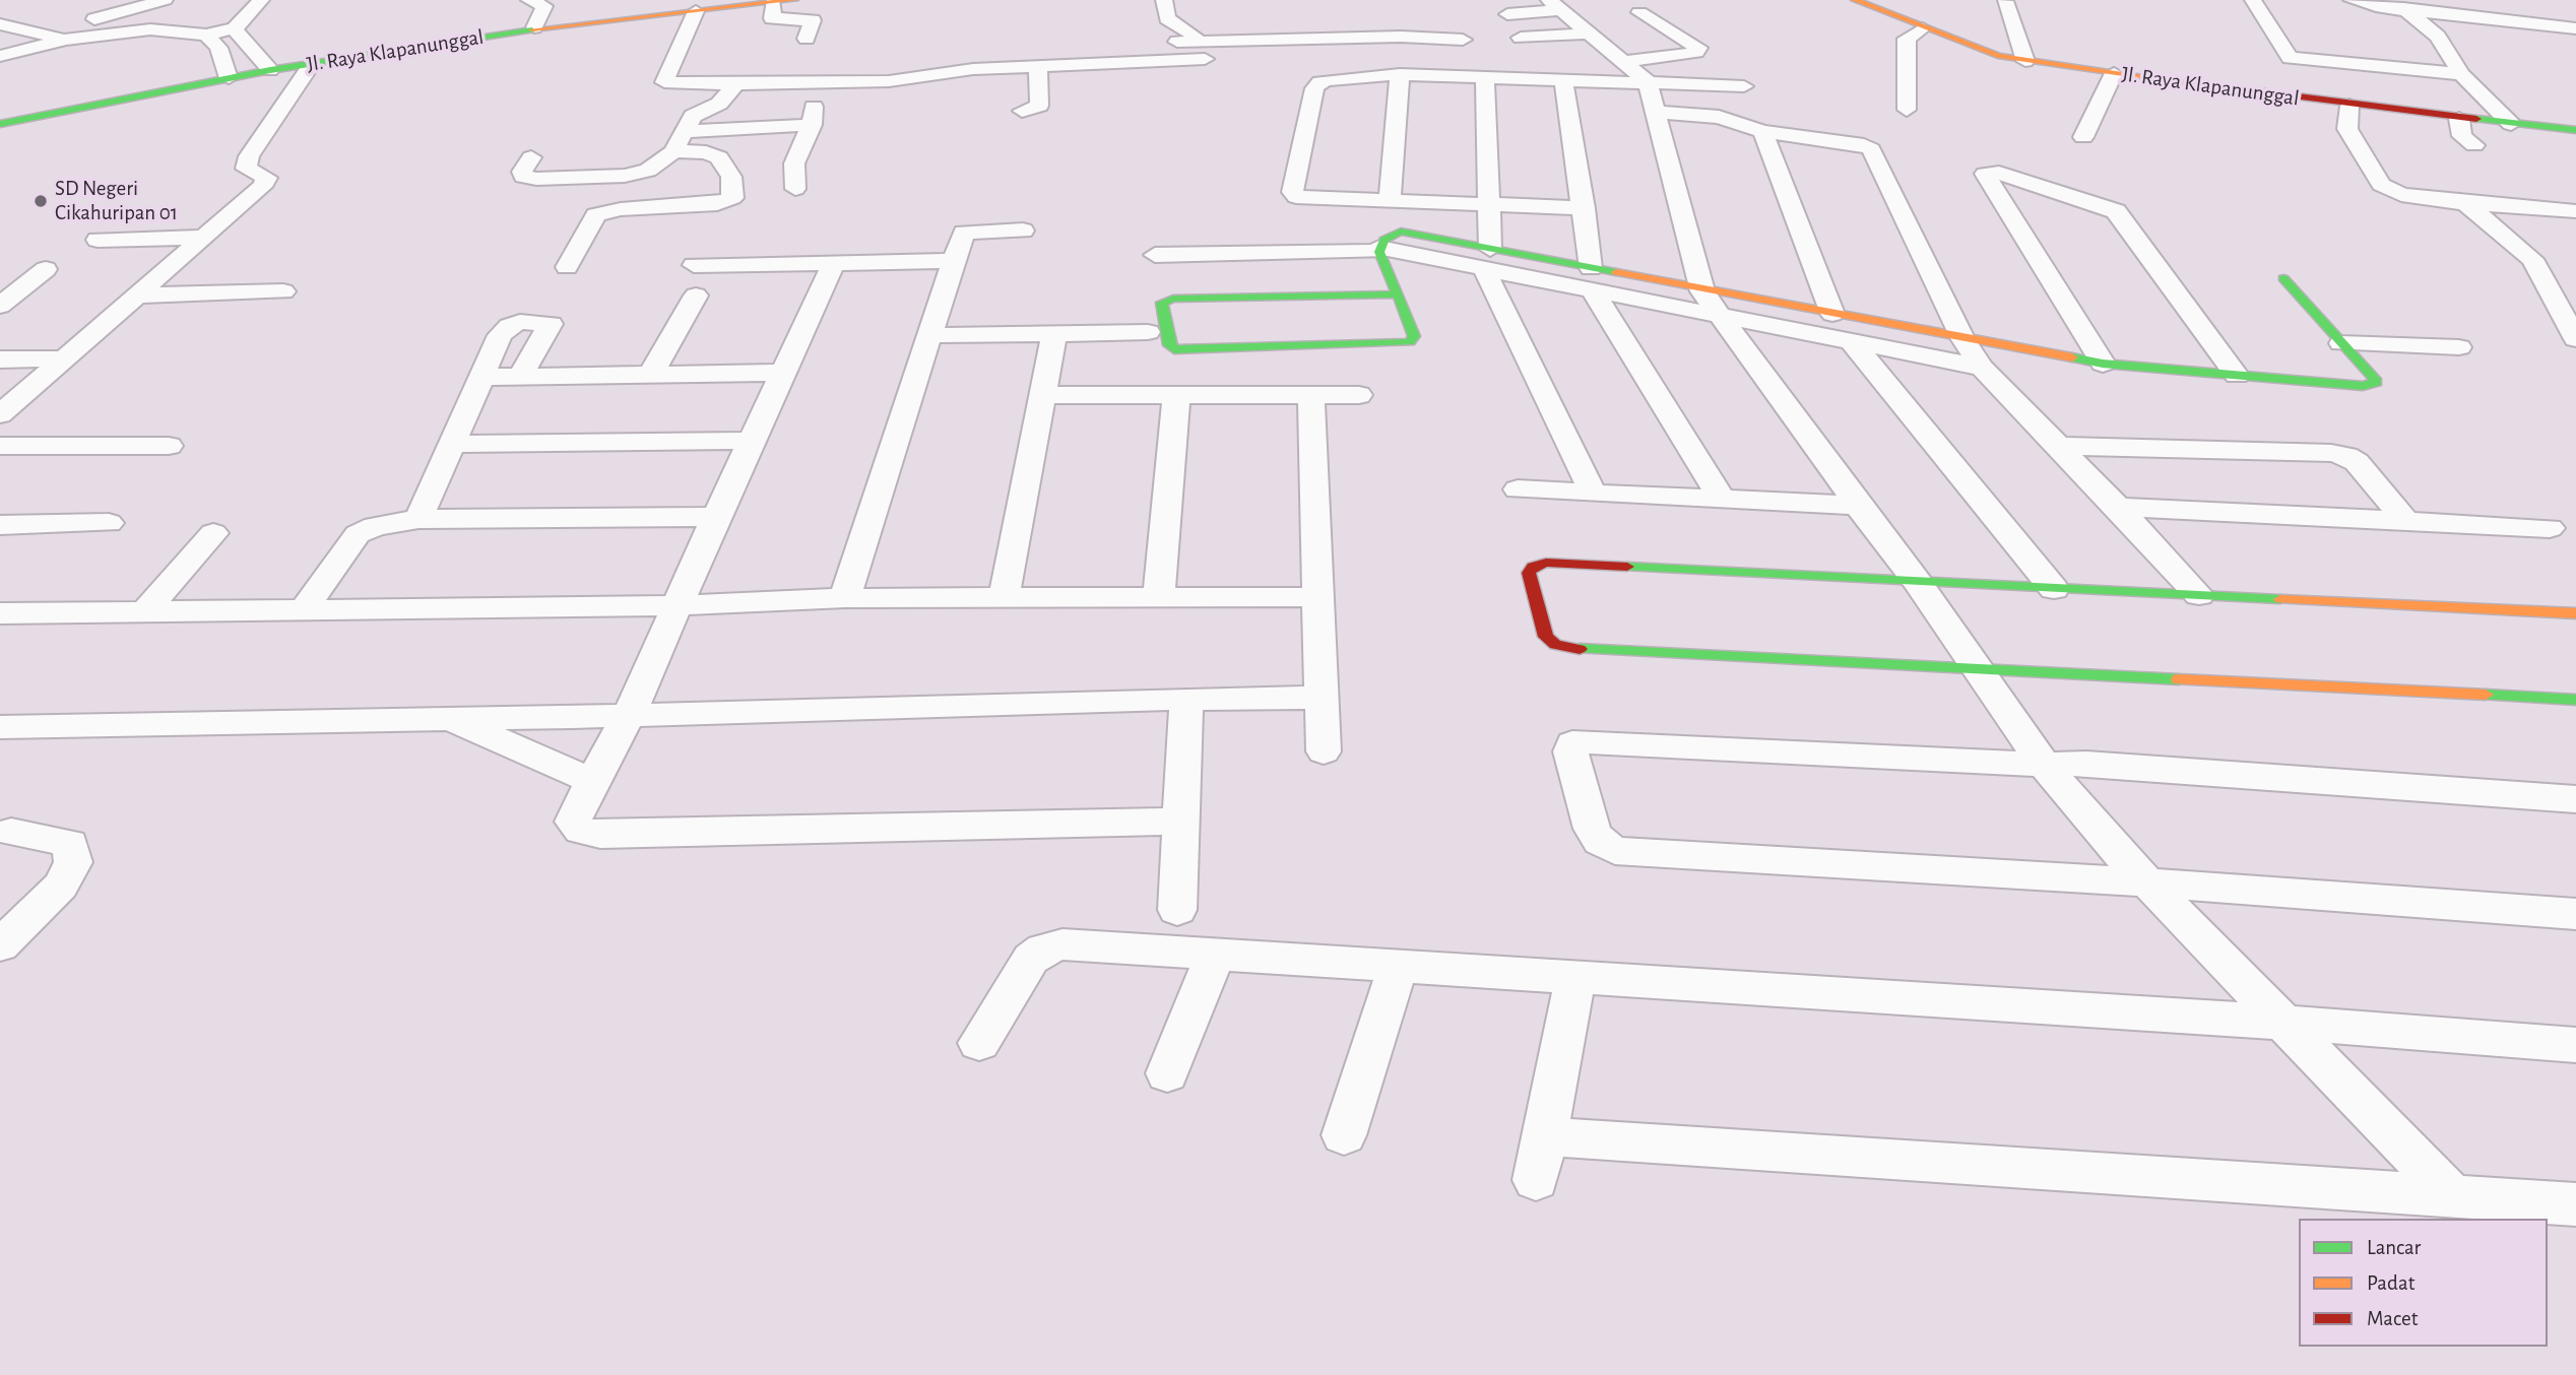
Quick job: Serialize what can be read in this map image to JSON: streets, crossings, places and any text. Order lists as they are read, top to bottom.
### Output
{
  "streets": {
    "street": ["Jl. Raya Klapanunggal"]
  },
  "places": ["SD Negeri Cikahuripan 01"],
  "legend": ["Lancar", "Padat", "Macet"]
}
